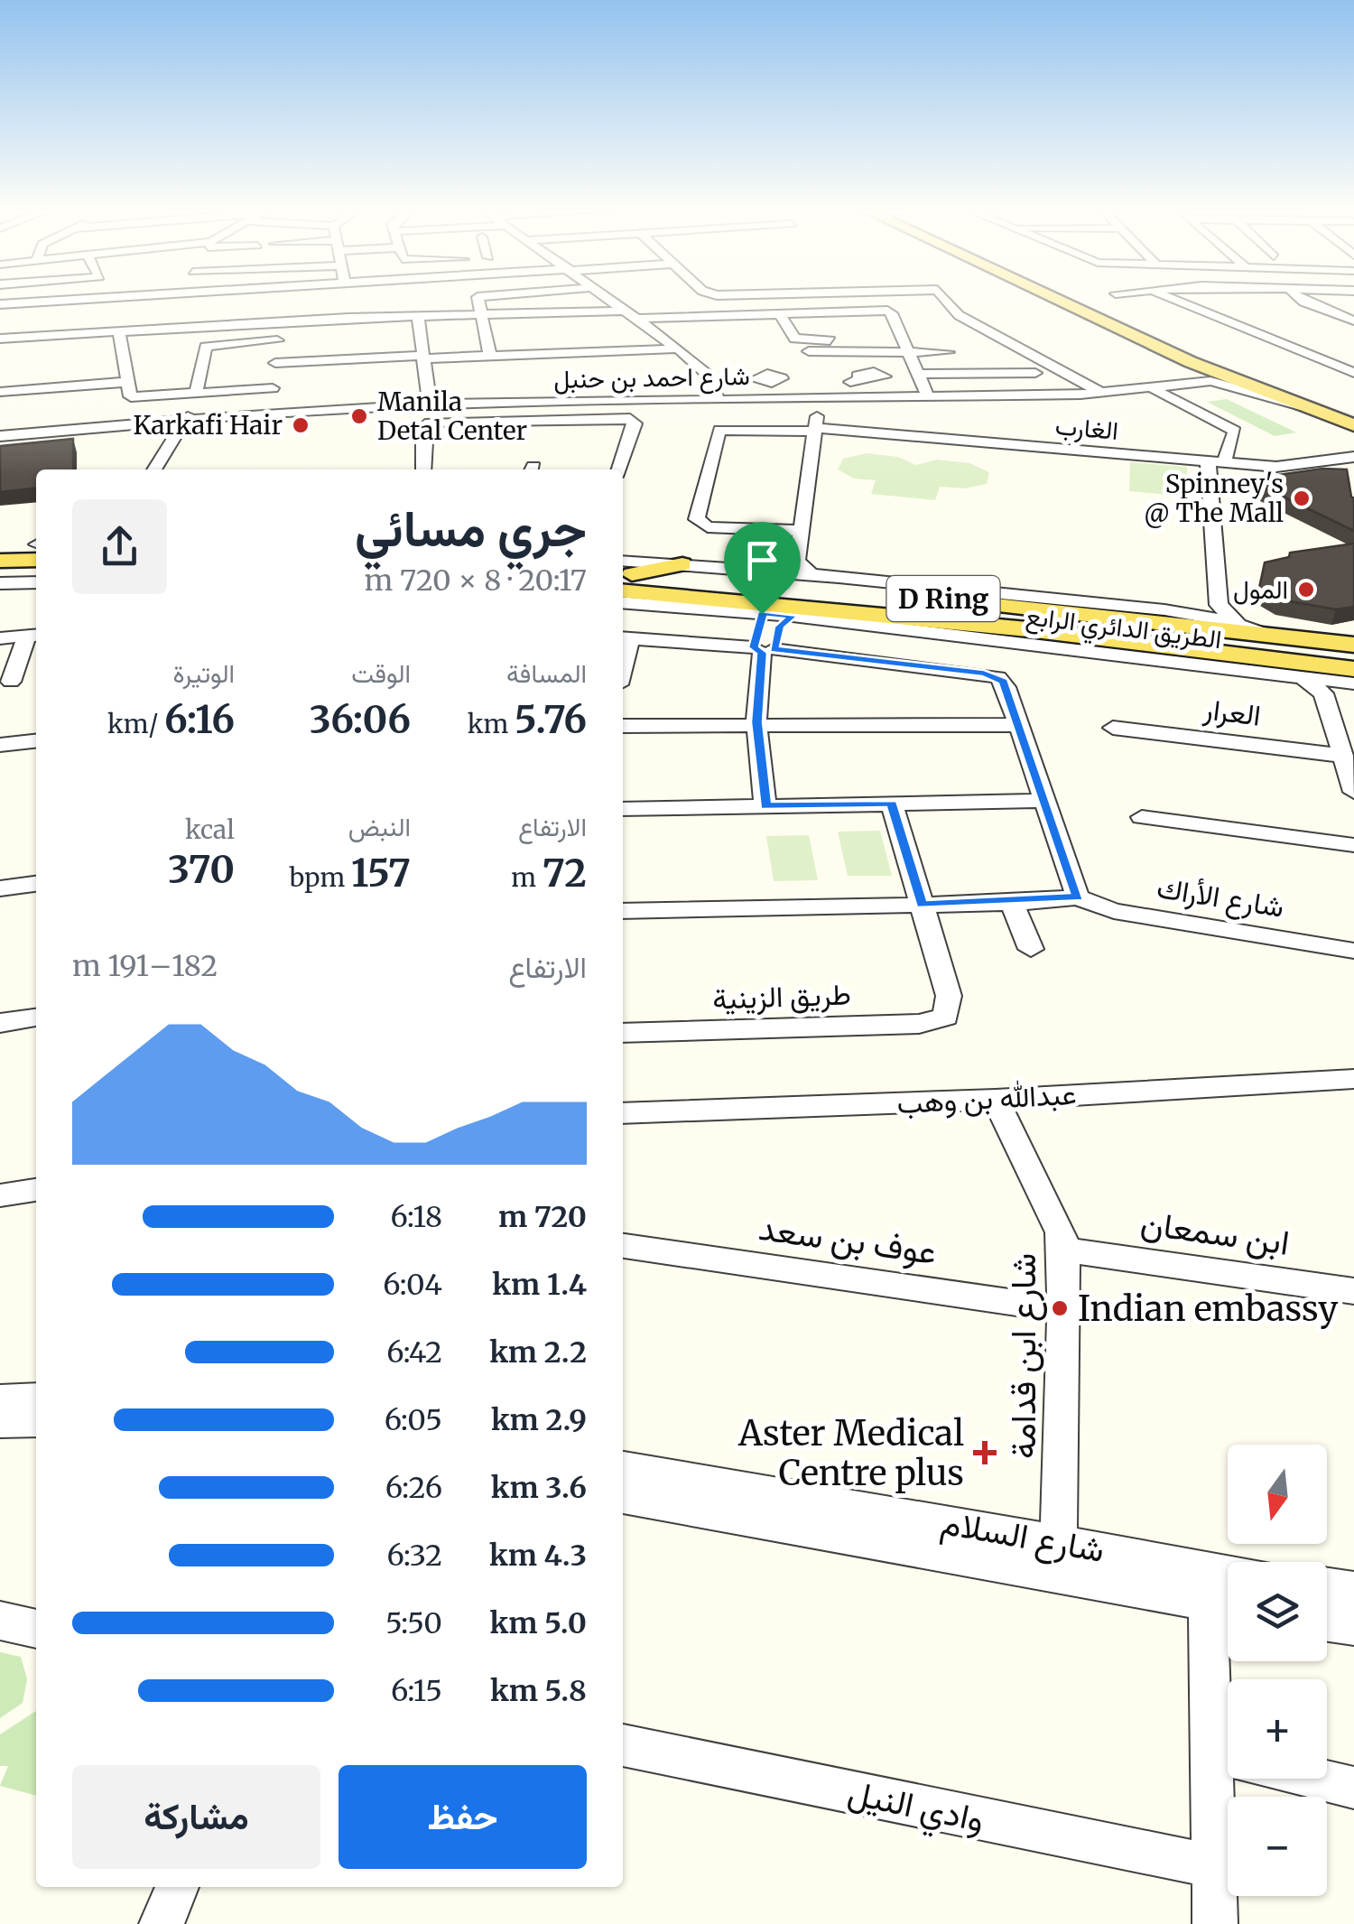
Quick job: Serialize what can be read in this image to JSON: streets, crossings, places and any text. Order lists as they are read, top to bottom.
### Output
{
  "streets": {
    "main road": ["D Ring", "الطريق الدائري الرابع"],
    "street": [
      "شارع احمد بن حنبل",
      "الغارب",
      "العرار",
      "شارع الأراك",
      "طريق الزينية",
      "عبدالله بن وهب",
      "ابن سمعان",
      "عوف بن سعد",
      "شارع ابن قدامة",
      "شارع السلام",
      "وادي النيل"
    ]
  },
  "crossings": [
    ["عبدالله بن وهب", "شارع ابن قدامة"],
    ["ابن سمعان", "شارع ابن قدامة"],
    ["عوف بن سعد", "شارع ابن قدامة"],
    ["شارع ابن قدامة", "شارع السلام"]
  ],
  "places": {
    "other": [
      "Manila Detal Center",
      "Karkafi Hair",
      "Spinney's @ The Mall",
      "المول",
      "Indian embassy"
    ],
    "health": ["Aster Medical Centre plus"]
  },
  "north": "bottom",
  "page": {
    "heading": ["جري مسائي", "20:17 · 8 × 720 m"],
    "stats": [
      ["المسافة", "5.76 km"],
      ["الوقت", "36:06"],
      ["الوتيرة", "6:16 /km"],
      ["الارتفاع", "72 m"],
      ["النبض", "157 bpm"],
      ["kcal", "370"]
    ],
    "chart": ["الارتفاع", "182–191 m"],
    "list": [
      {
        "name": "720 m",
        "note": "6:18"
      },
      {
        "name": "1.4 km",
        "note": "6:04"
      },
      {
        "name": "2.2 km",
        "note": "6:42"
      },
      {
        "name": "2.9 km",
        "note": "6:05"
      },
      {
        "name": "3.6 km",
        "note": "6:26"
      },
      {
        "name": "4.3 km",
        "note": "6:32"
      },
      {
        "name": "5.0 km",
        "note": "5:50"
      },
      {
        "name": "5.8 km",
        "note": "6:15"
      }
    ],
    "map_buttons": ["+", "−"],
    "buttons": ["حفظ", "مشاركة"]
  }
}
